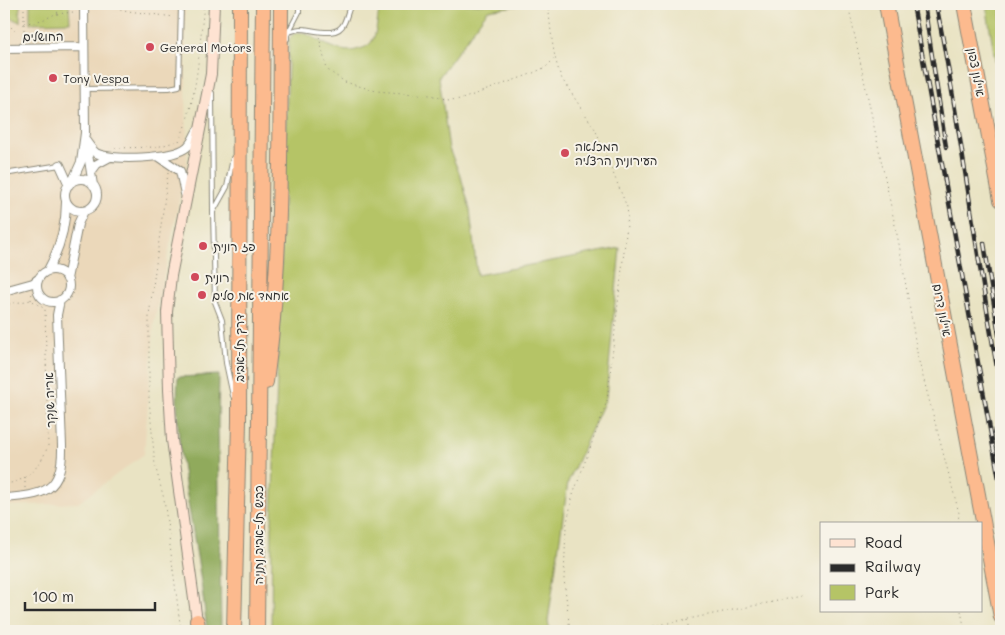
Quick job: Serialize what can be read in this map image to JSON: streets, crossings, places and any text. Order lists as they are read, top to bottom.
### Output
{
  "streets": {
    "highway": [
      "איילון צפון",
      "איילון דרום",
      "דרך תל-אביב",
      "כביש תל-אביב נתניה"
    ],
    "street": ["החושלים", "אריה שנקר"]
  },
  "crossings": [
    ["דרך תל-אביב", "כביש תל-אביב נתניה"]
  ],
  "places": [
    "General Motors",
    "Tony Vespa",
    "המכלאה העירונית הרצליה",
    "פז רונית",
    "רונית",
    "אחמד את סלים"
  ],
  "legend": ["Road", "Railway", "Park"],
  "scale_bar": "100 m"
}
